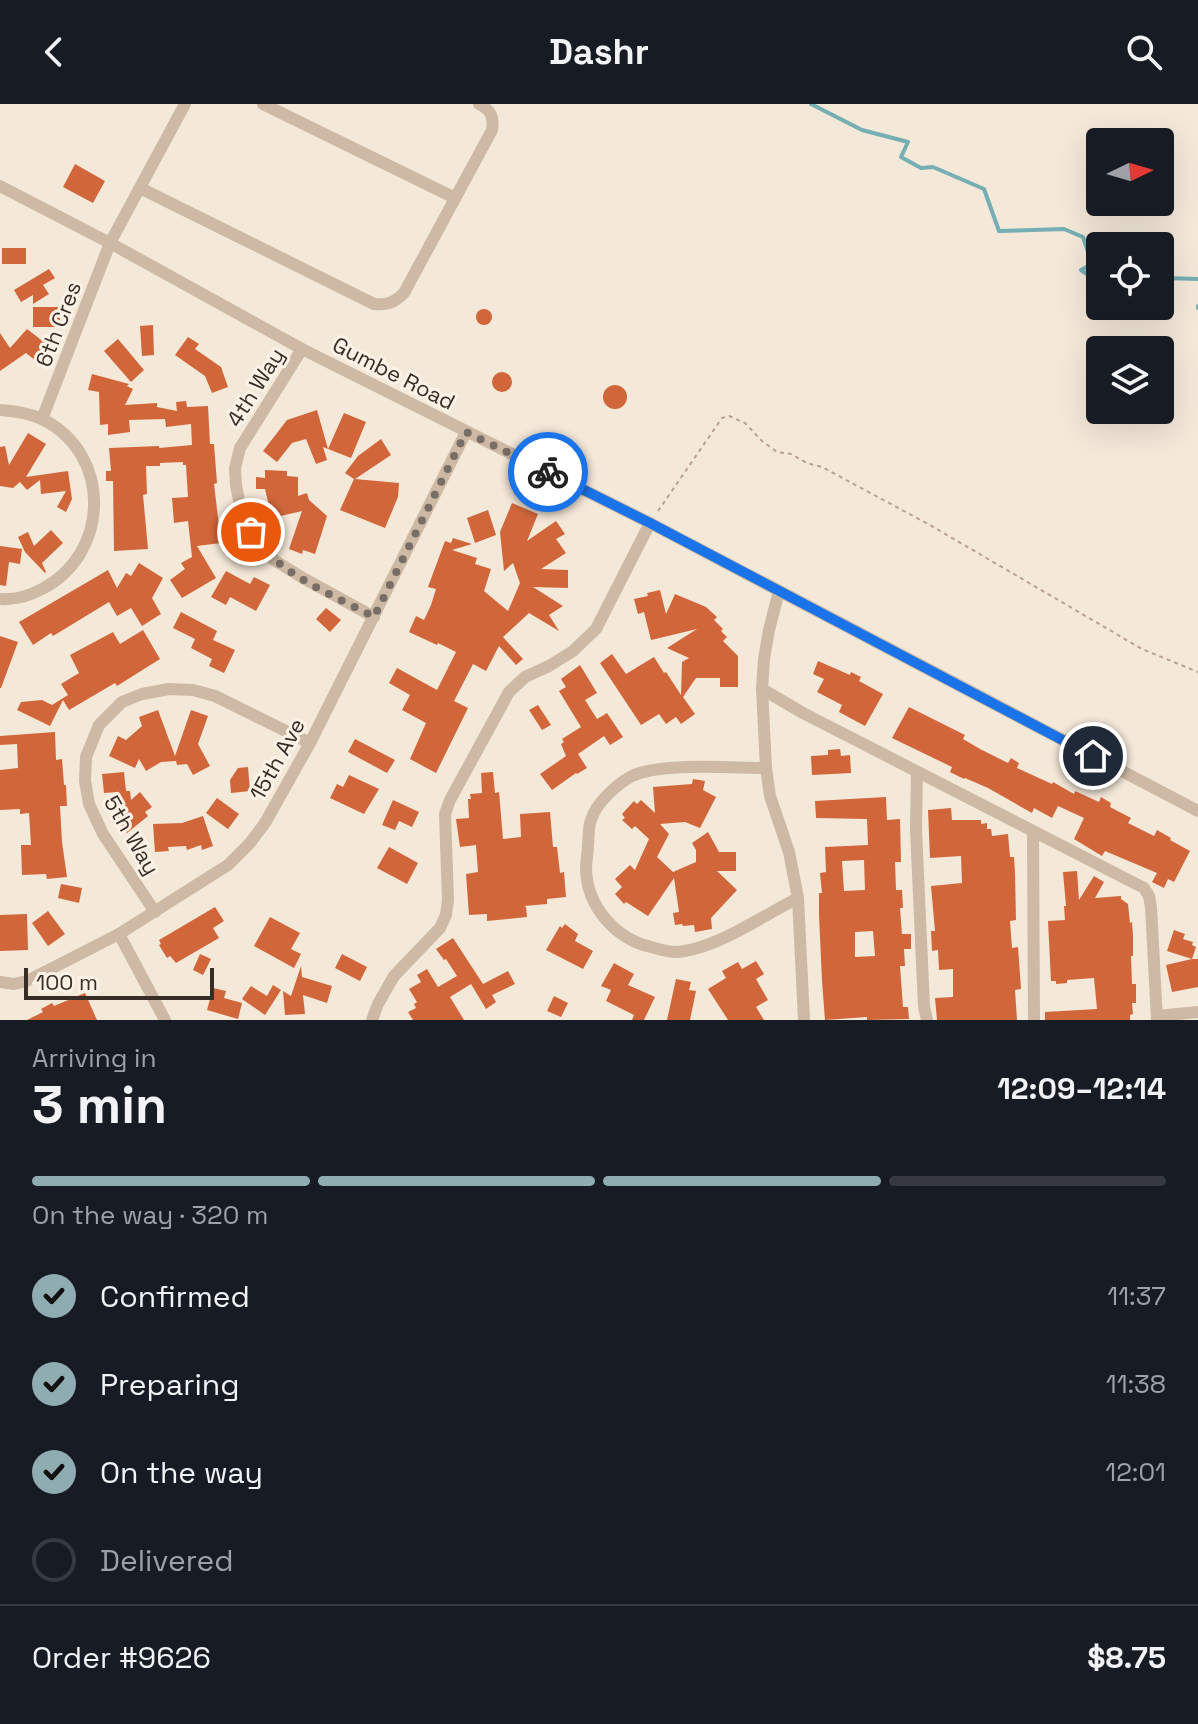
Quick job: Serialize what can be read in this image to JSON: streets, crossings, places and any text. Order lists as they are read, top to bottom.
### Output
{
  "streets": {
    "street": [
      "6th Cres",
      "Gumbe Road",
      "4th Way",
      "15th Ave",
      "5th Way"
    ]
  },
  "crossings": [
    ["6th Cres", "Gumbe Road"],
    ["Gumbe Road", "4th Way"],
    ["Gumbe Road", "15th Ave"],
    ["4th Way", "15th Ave"],
    ["15th Ave", "5th Way"]
  ],
  "scale_bar": "100 m",
  "north": "right",
  "page": {
    "header": "Dashr",
    "scale": "100 m",
    "heading": ["3 min", "Arriving in", "12:09–12:14"],
    "panel": ["Order #9626", "$8.75"],
    "bar": "On the way · 320 m",
    "list": [
      ["Confirmed", "11:37"],
      ["Preparing", "11:38"],
      ["On the way", "12:01"],
      "Delivered"
    ]
  }
}
